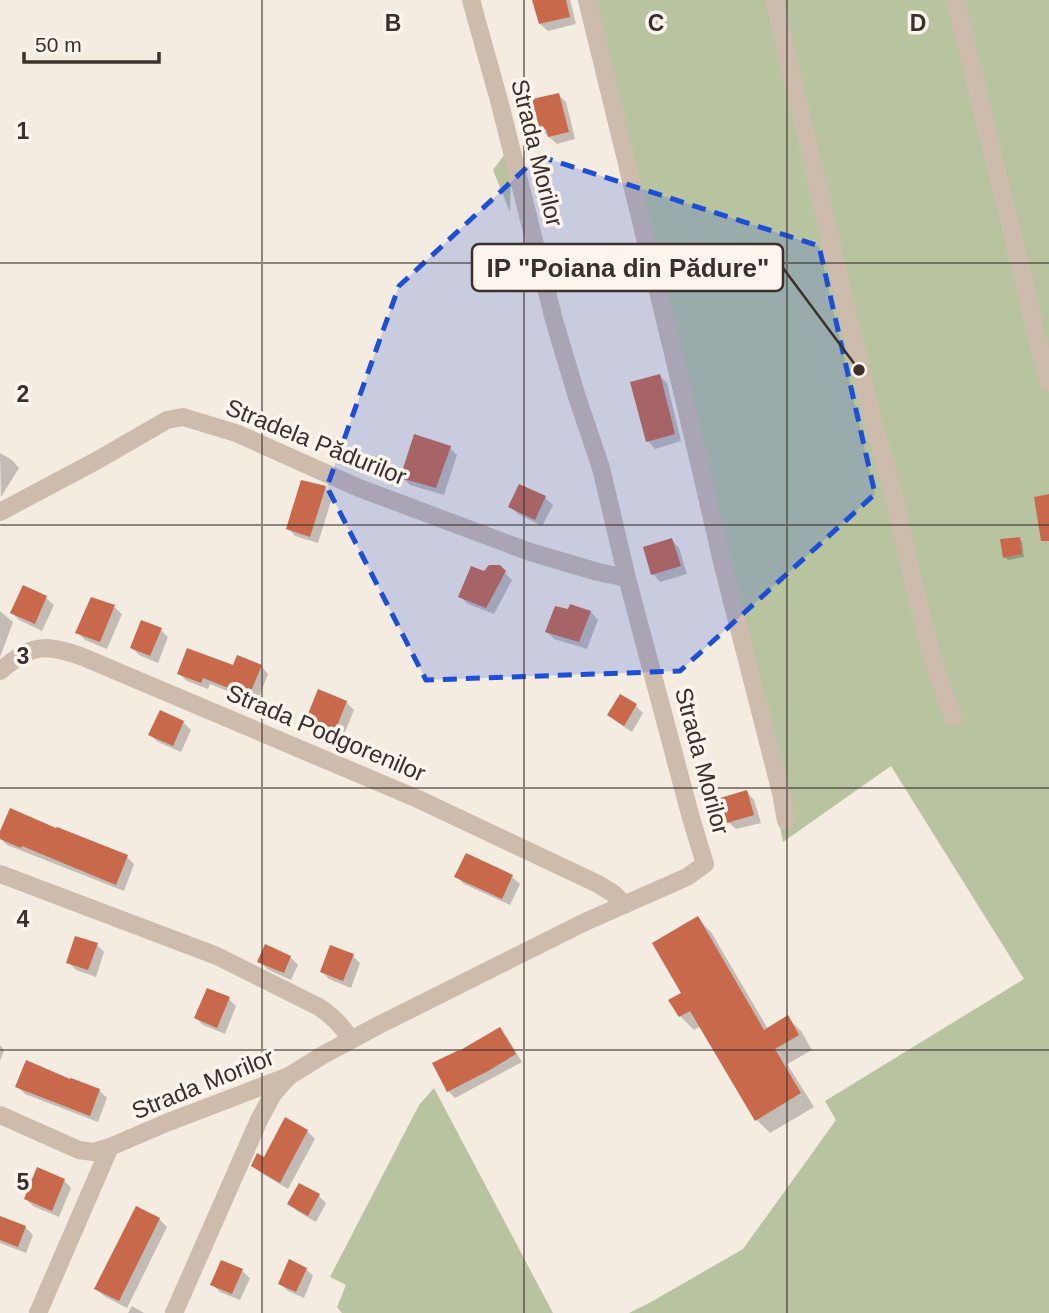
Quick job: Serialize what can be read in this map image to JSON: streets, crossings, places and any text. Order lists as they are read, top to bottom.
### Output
{
  "streets": {
    "street": ["Strada Morilor", "Stradela Pădurilor", "Strada Podgorenilor"]
  },
  "crossings": [
    ["Strada Morilor", "Stradela Pădurilor"],
    ["Strada Morilor", "Strada Podgorenilor"]
  ],
  "places": ["IP \"Poiana din Pădure\""],
  "scale_bar": "50 m",
  "grid": {
    "columns": ["B", "C", "D"],
    "rows": [
      "1",
      "2",
      "3",
      "4",
      "5"
    ]
  }
}
